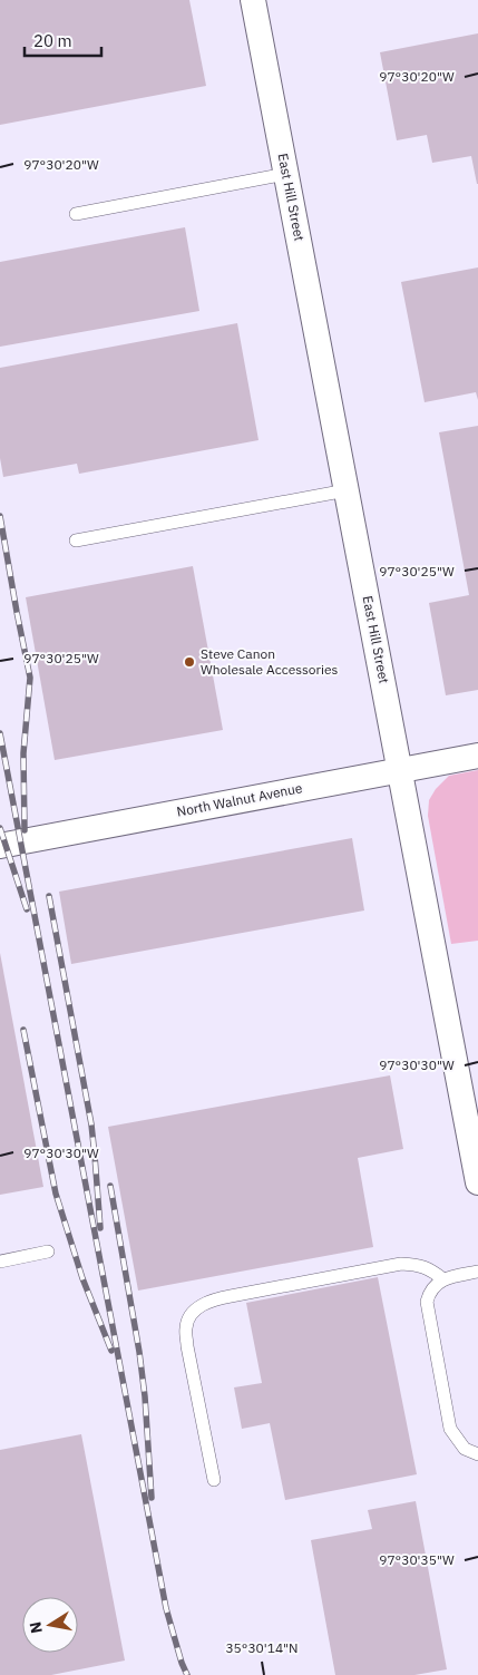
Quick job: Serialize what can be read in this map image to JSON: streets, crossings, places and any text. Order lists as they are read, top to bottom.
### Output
{
  "streets": {
    "street": ["East Hill Street", "North Walnut Avenue"]
  },
  "crossings": [
    ["East Hill Street", "North Walnut Avenue"]
  ],
  "places": ["Steve Canon Wholesale Accessories"],
  "scale_bar": "20 m",
  "north": "left",
  "coordinates": [
    "97°30'20\"W",
    "97°30'25\"W",
    "97°30'30\"W",
    "97°30'35\"W",
    "35°30'14\"N"
  ]
}
